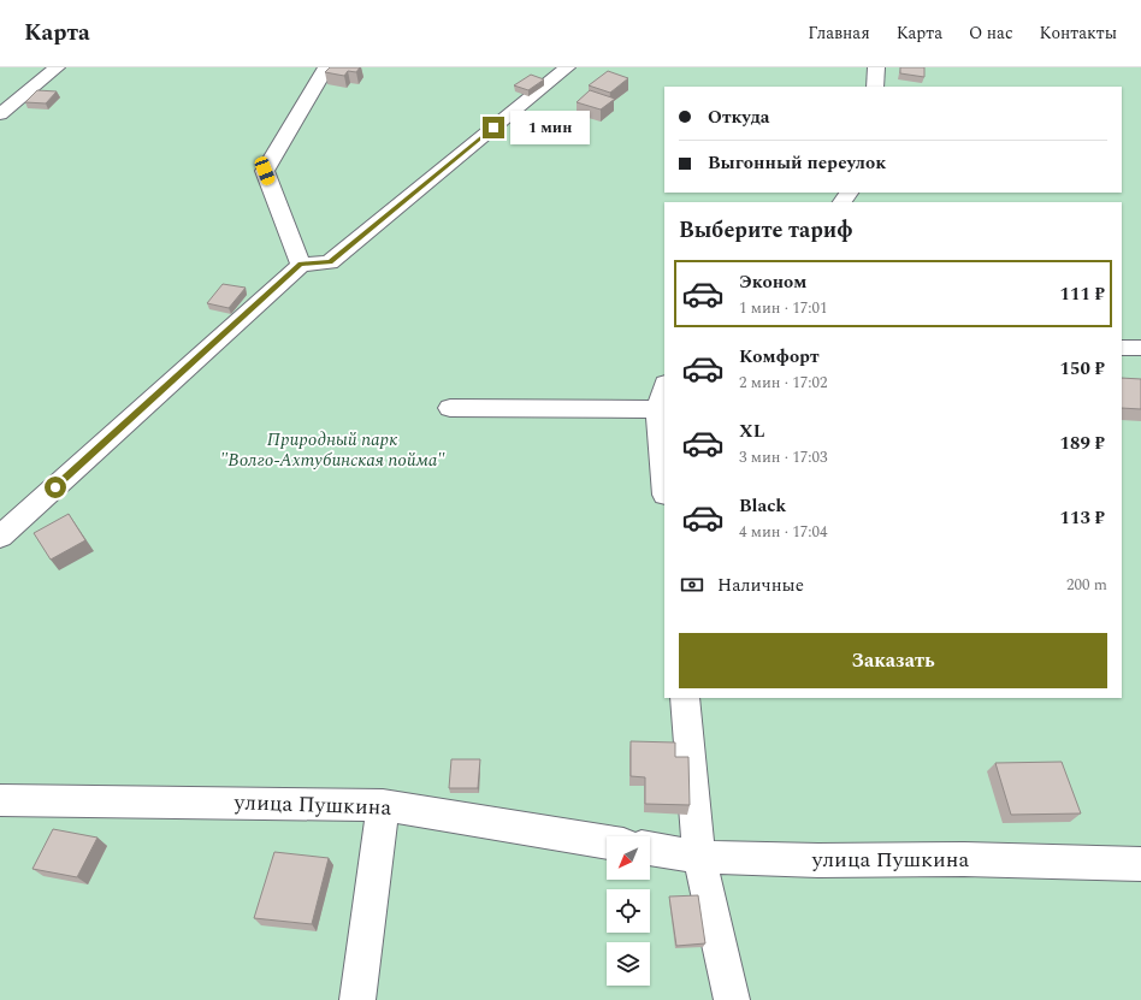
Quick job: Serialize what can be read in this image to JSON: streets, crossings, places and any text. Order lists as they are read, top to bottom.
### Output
{
  "streets": {
    "street": ["улица Пушкина"]
  },
  "parks": ["Природный парк \"Волго-Ахтубинская пойма\""],
  "north": "bottom left",
  "page": {
    "header": "Карта",
    "nav": [
      "Главная",
      "Карта",
      "О нас",
      "Контакты"
    ],
    "banner": ["Откуда", "Выгонный переулок"],
    "bubble": "1 мин",
    "heading": "Выберите тариф",
    "list": [
      {
        "name": "Эконом",
        "note": "1 мин · 17:01",
        "value": "111 ₽"
      },
      {
        "name": "Комфорт",
        "note": "2 мин · 17:02",
        "value": "150 ₽"
      },
      {
        "name": "XL",
        "note": "3 мин · 17:03",
        "value": "189 ₽"
      },
      {
        "name": "Black",
        "note": "4 мин · 17:04",
        "value": "113 ₽"
      }
    ],
    "pay": ["Наличные", "200 m"],
    "buttons": "Заказать"
  }
}
